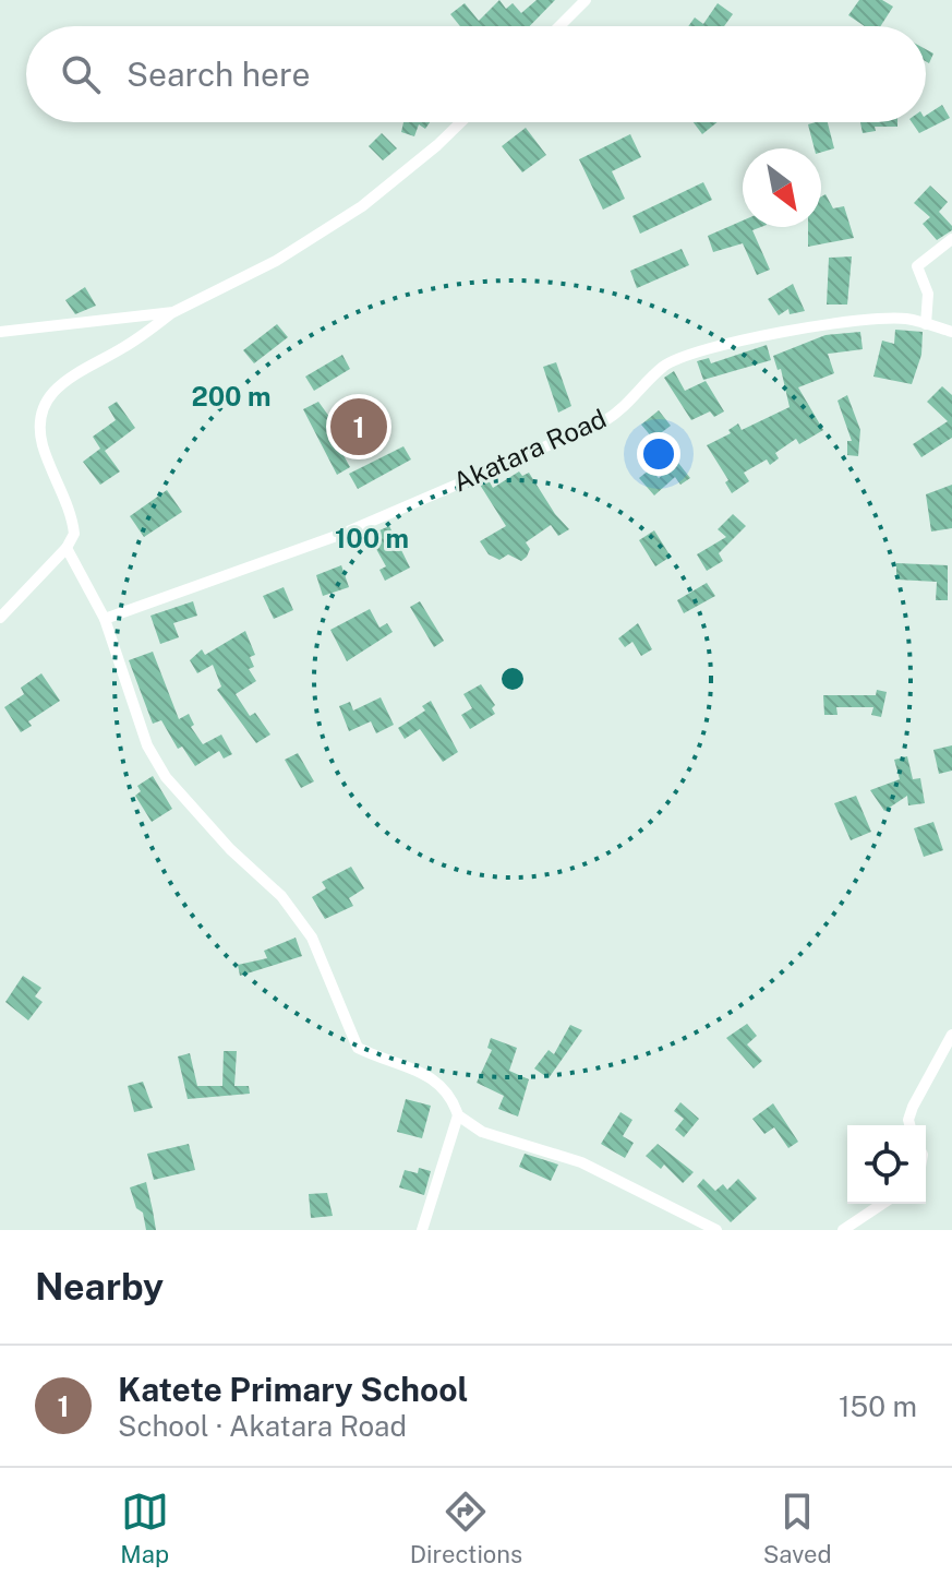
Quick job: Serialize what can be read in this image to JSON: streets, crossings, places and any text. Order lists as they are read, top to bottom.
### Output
{
  "streets": {
    "street": ["Akatara Road"]
  },
  "north": "bottom right",
  "page": {
    "search": "Search here",
    "pins": "1",
    "heading": "Nearby",
    "list": [
      {
        "mark": "1",
        "name": "Katete Primary School",
        "note": "School · Akatara Road",
        "value": "150 m"
      }
    ],
    "nav": ["Map", "Directions", "Saved"]
  },
  "rings": ["200 m", "100 m"]
}
